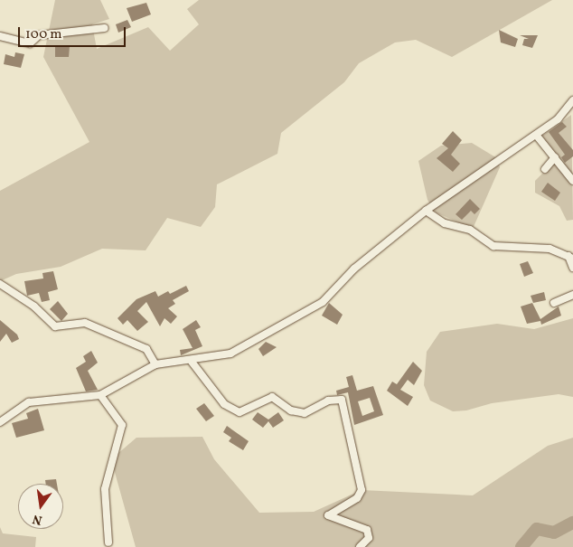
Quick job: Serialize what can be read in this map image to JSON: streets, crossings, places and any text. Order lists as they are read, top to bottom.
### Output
{
  "scale_bar": "100 m",
  "north": "bottom"
}
